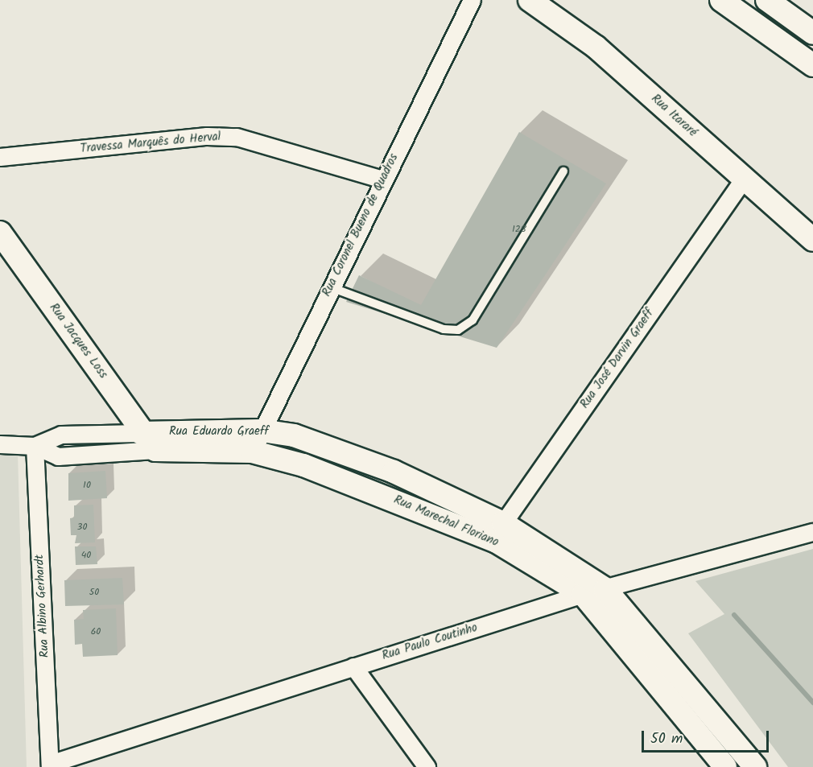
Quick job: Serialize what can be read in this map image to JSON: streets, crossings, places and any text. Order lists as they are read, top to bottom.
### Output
{
  "streets": {
    "street": [
      "Rua Itararé",
      "Travessa Marquês do Herval",
      "Rua Coronel Bueno de Quadros",
      "Rua Jacques Loss",
      "Rua José Darvin Graeff",
      "Rua Eduardo Graeff",
      "Rua Marechal Floriano",
      "Rua Albino Gerhardt",
      "Rua Paulo Coutinho"
    ]
  },
  "crossings": [
    ["Rua Itararé", "Rua José Darvin Graeff"],
    ["Travessa Marquês do Herval", "Rua Coronel Bueno de Quadros"],
    ["Rua Coronel Bueno de Quadros", "Rua Eduardo Graeff"],
    ["Rua Coronel Bueno de Quadros", "Rua Marechal Floriano"],
    ["Rua Jacques Loss", "Rua Eduardo Graeff"],
    ["Rua José Darvin Graeff", "Rua Eduardo Graeff"],
    ["Rua José Darvin Graeff", "Rua Marechal Floriano"],
    ["Rua Eduardo Graeff", "Rua Marechal Floriano"],
    ["Rua Eduardo Graeff", "Rua Albino Gerhardt"],
    ["Rua Marechal Floriano", "Rua Paulo Coutinho"],
    ["Rua Albino Gerhardt", "Rua Paulo Coutinho"]
  ],
  "house_numbers": [
    "128",
    "10",
    "30",
    "40",
    "50",
    "60"
  ],
  "scale_bar": "50 m"
}
